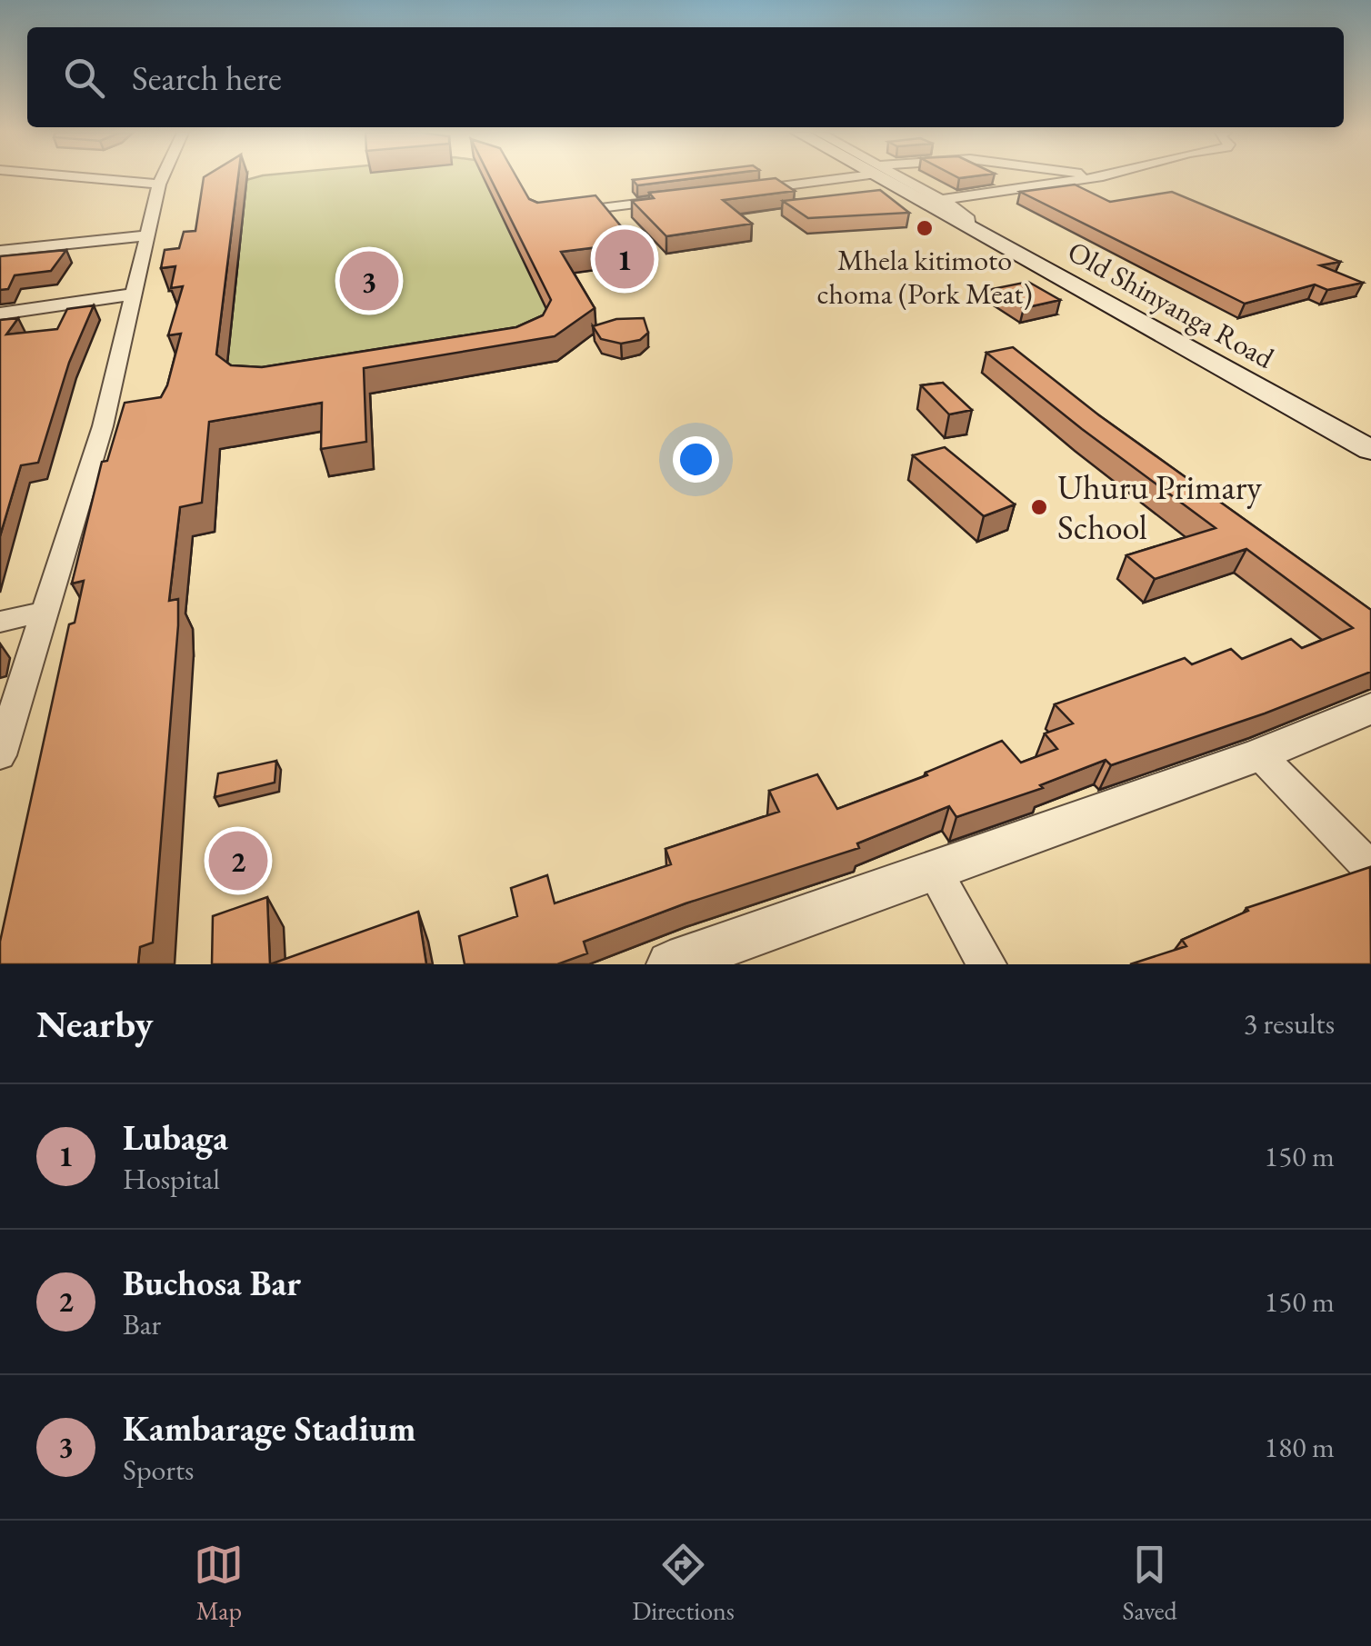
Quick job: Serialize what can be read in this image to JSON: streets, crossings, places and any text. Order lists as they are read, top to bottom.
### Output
{
  "streets": {
    "main road": ["Old Shinyanga Road"]
  },
  "places": ["Mhela kitimoto choma (Pork Meat)", "Uhuru Primary School"],
  "page": {
    "search": "Search here",
    "pins": ["1", "3", "2"],
    "heading": ["Nearby", "3 results"],
    "list": [
      {
        "mark": "1",
        "name": "Lubaga",
        "note": "Hospital",
        "value": "150 m"
      },
      {
        "mark": "2",
        "name": "Buchosa Bar",
        "note": "Bar",
        "value": "150 m"
      },
      {
        "mark": "3",
        "name": "Kambarage Stadium",
        "note": "Sports",
        "value": "180 m"
      }
    ],
    "nav": ["Map", "Directions", "Saved"]
  }
}
